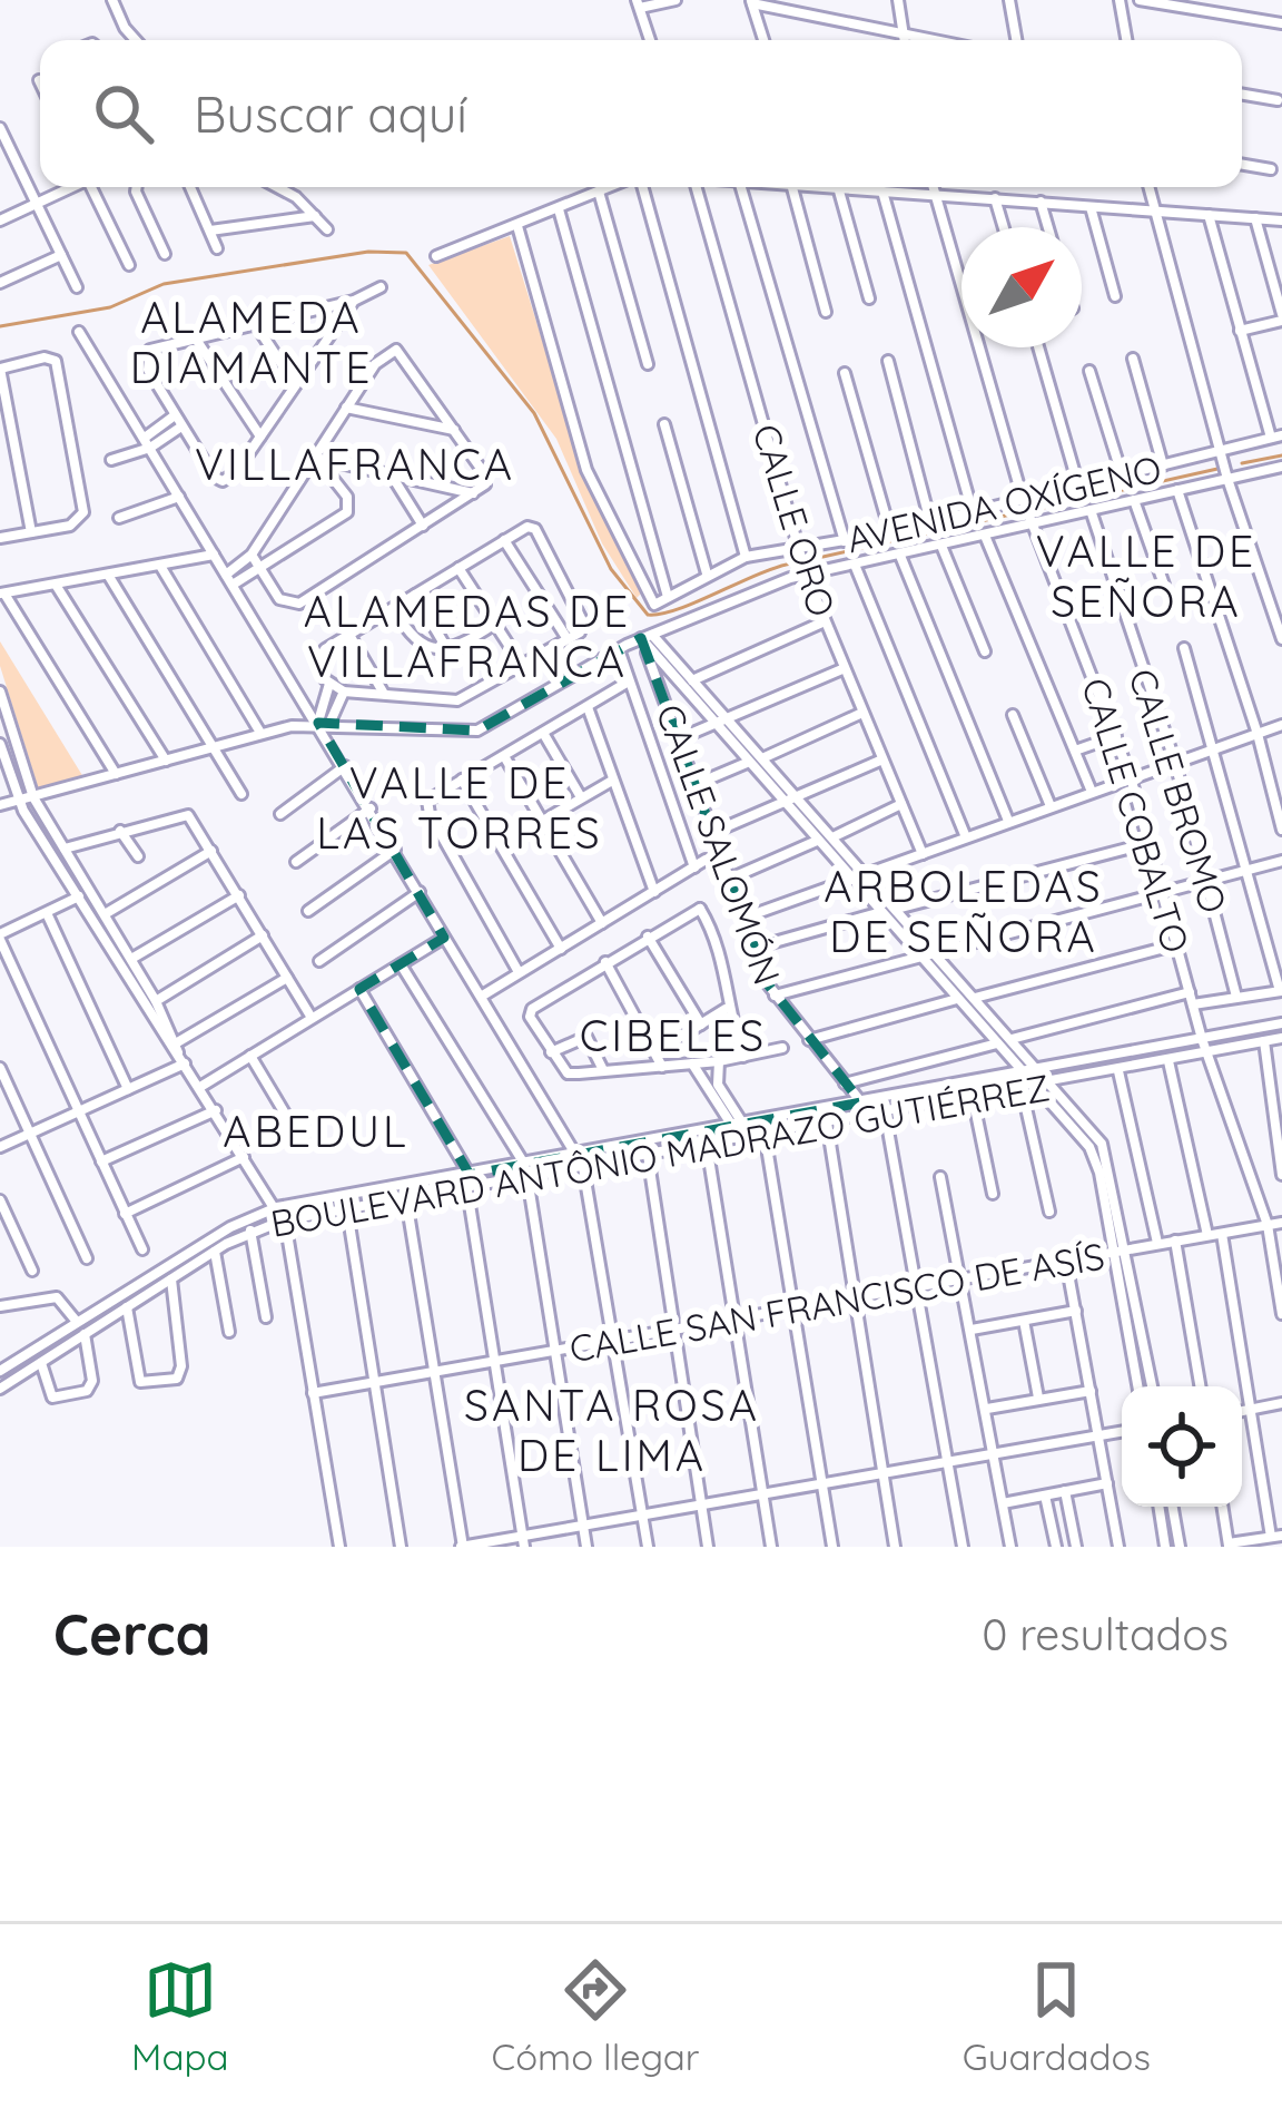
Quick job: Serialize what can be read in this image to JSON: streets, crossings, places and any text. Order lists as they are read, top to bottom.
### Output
{
  "streets": {
    "street": [
      "AVENIDA OXÍGENO",
      "CALLE ORO",
      "CALLE BROMO",
      "CALLE COBALTO",
      "CALLE SALOMÓN",
      "BOULEVARD ANTÔNIO MADRAZO GUTIÉRREZ",
      "CALLE SAN FRANCISCO DE ASÍS"
    ]
  },
  "crossings": [
    ["AVENIDA OXÍGENO", "CALLE ORO"],
    ["AVENIDA OXÍGENO", "CALLE BROMO"],
    ["AVENIDA OXÍGENO", "CALLE COBALTO"],
    ["AVENIDA OXÍGENO", "CALLE SALOMÓN"],
    ["CALLE COBALTO", "BOULEVARD ANTÔNIO MADRAZO GUTIÉRREZ"],
    ["CALLE COBALTO", "CALLE SAN FRANCISCO DE ASÍS"],
    ["CALLE SALOMÓN", "BOULEVARD ANTÔNIO MADRAZO GUTIÉRREZ"]
  ],
  "districts": [
    "ALAMEDA DIAMANTE",
    "VILLAFRANCA",
    "VALLE DE SEÑORA",
    "ALAMEDAS DE VILLAFRANCA",
    "VALLE DE LAS TORRES",
    "ARBOLEDAS DE SEÑORA",
    "CIBELES",
    "ABEDUL",
    "SANTA ROSA DE LIMA"
  ],
  "north": "top right",
  "page": {
    "search": "Buscar aquí",
    "heading": ["Cerca", "0 resultados"],
    "nav": ["Mapa", "Cómo llegar", "Guardados"]
  }
}
